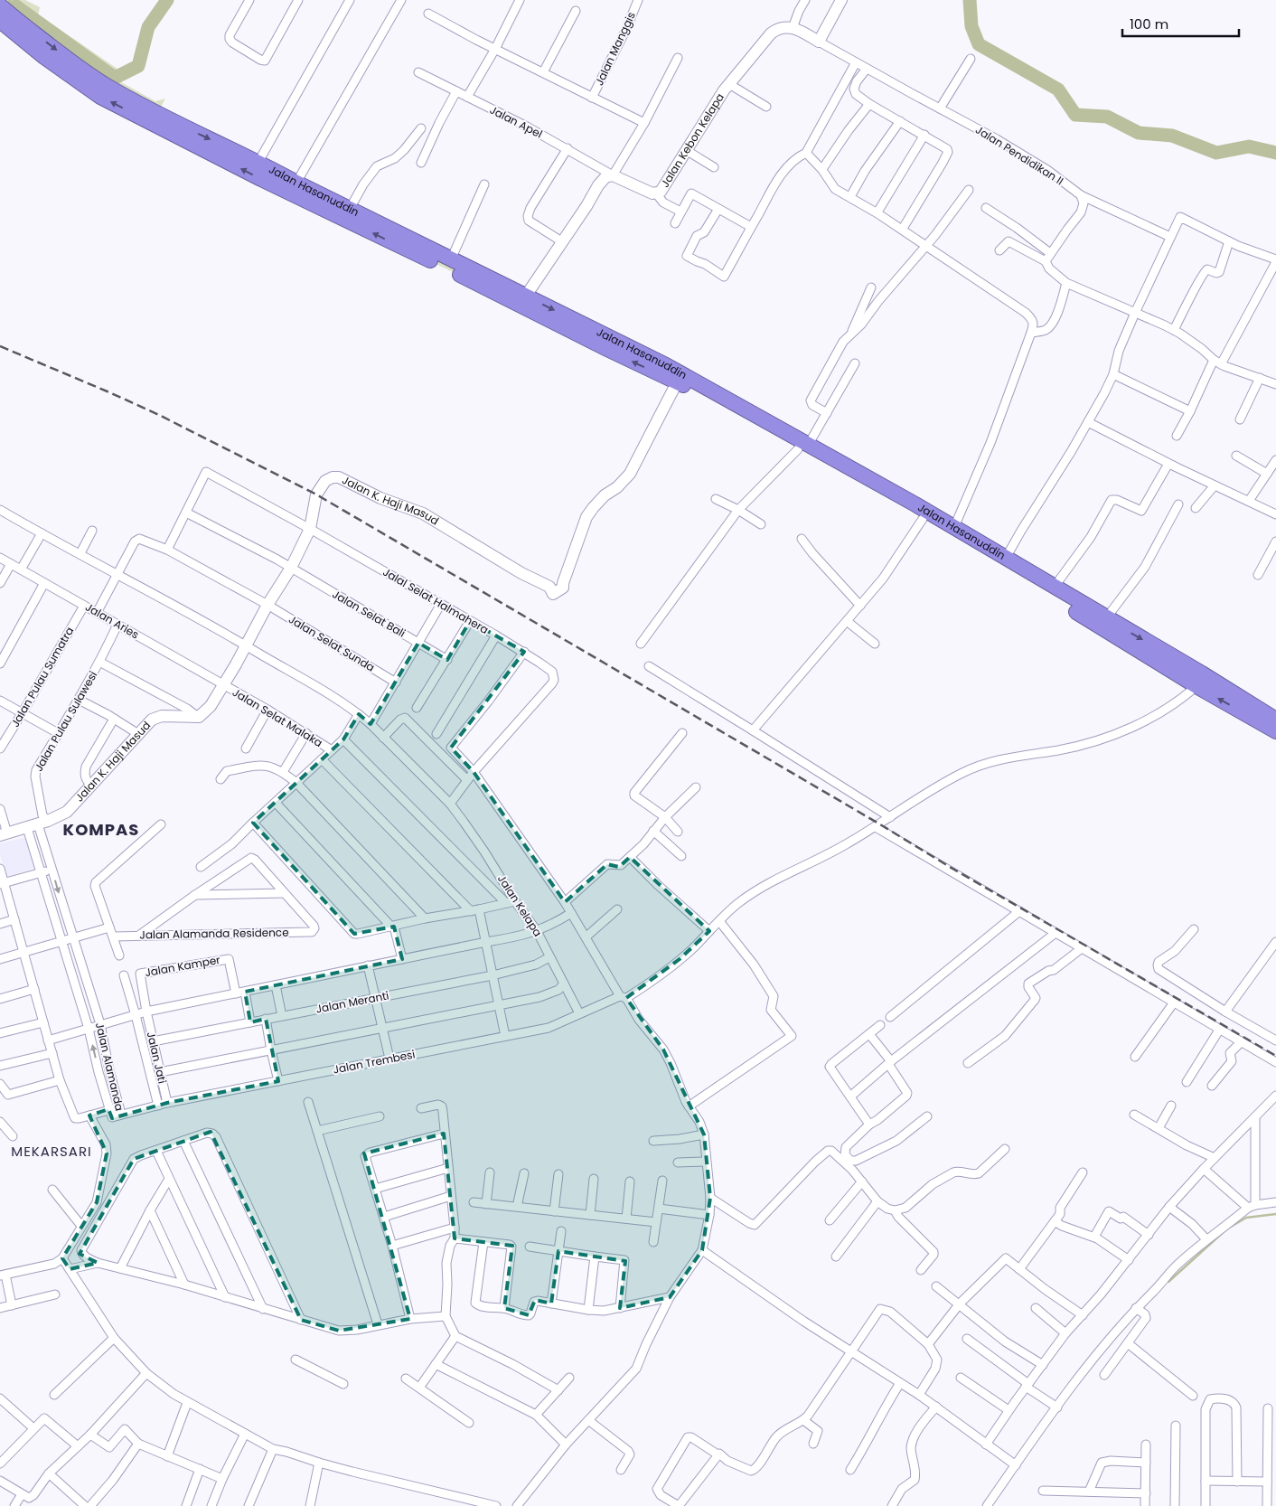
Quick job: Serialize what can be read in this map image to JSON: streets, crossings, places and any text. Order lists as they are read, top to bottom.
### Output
{
  "streets": {
    "highway": ["Jalan Hasanuddin"],
    "street": [
      "Jalan Manggis",
      "Jalan Apel",
      "Jalan Kebon Kelapa",
      "Jalan Pendidikan II",
      "Jalan K. Haji Masud",
      "Jalal Selat Halmahera",
      "Jalan Selat Bali",
      "Jalan Aries",
      "Jalan Selat Sunda",
      "Jalan Pulau Sumatra",
      "Jalan Selat Malaka",
      "Jalan Pulau Sulawesi",
      "Jalan Kelapa",
      "Jalan Alamanda Residence",
      "Jalan Kamper",
      "Jalan Meranti",
      "Jalan Jati",
      "Jalan Trembesi",
      "Jalan Alamanda"
    ]
  },
  "crossings": [
    ["Jalan Apel", "Jalan Kebon Kelapa"],
    ["Jalan Hasanuddin", "Jalan K. Haji Masud"],
    ["Jalan Hasanuddin", "Jalan Trembesi"],
    ["Jalan K. Haji Masud", "Jalal Selat Halmahera"],
    ["Jalan K. Haji Masud", "Jalan Selat Bali"],
    ["Jalan K. Haji Masud", "Jalan Aries"],
    ["Jalan K. Haji Masud", "Jalan Selat Sunda"],
    ["Jalan K. Haji Masud", "Jalan Selat Malaka"],
    ["Jalan K. Haji Masud", "Jalan Pulau Sulawesi"],
    ["Jalan K. Haji Masud", "Jalan Kelapa"],
    ["Jalan K. Haji Masud", "Jalan Alamanda"],
    ["Jalal Selat Halmahera", "Jalan Selat Bali"],
    ["Jalan Aries", "Jalan Pulau Sumatra"],
    ["Jalan Aries", "Jalan Selat Malaka"],
    ["Jalan Aries", "Jalan Pulau Sulawesi"],
    ["Jalan Selat Sunda", "Jalan Kelapa"],
    ["Jalan Pulau Sulawesi", "Jalan Alamanda"],
    ["Jalan Kelapa", "Jalan Meranti"],
    ["Jalan Kelapa", "Jalan Trembesi"],
    ["Jalan Kamper", "Jalan Jati"],
    ["Jalan Meranti", "Jalan Jati"],
    ["Jalan Jati", "Jalan Trembesi"],
    ["Jalan Trembesi", "Jalan Alamanda"]
  ],
  "districts": ["KOMPAS", "MEKARSARI"],
  "scale_bar": "100 m"
}
